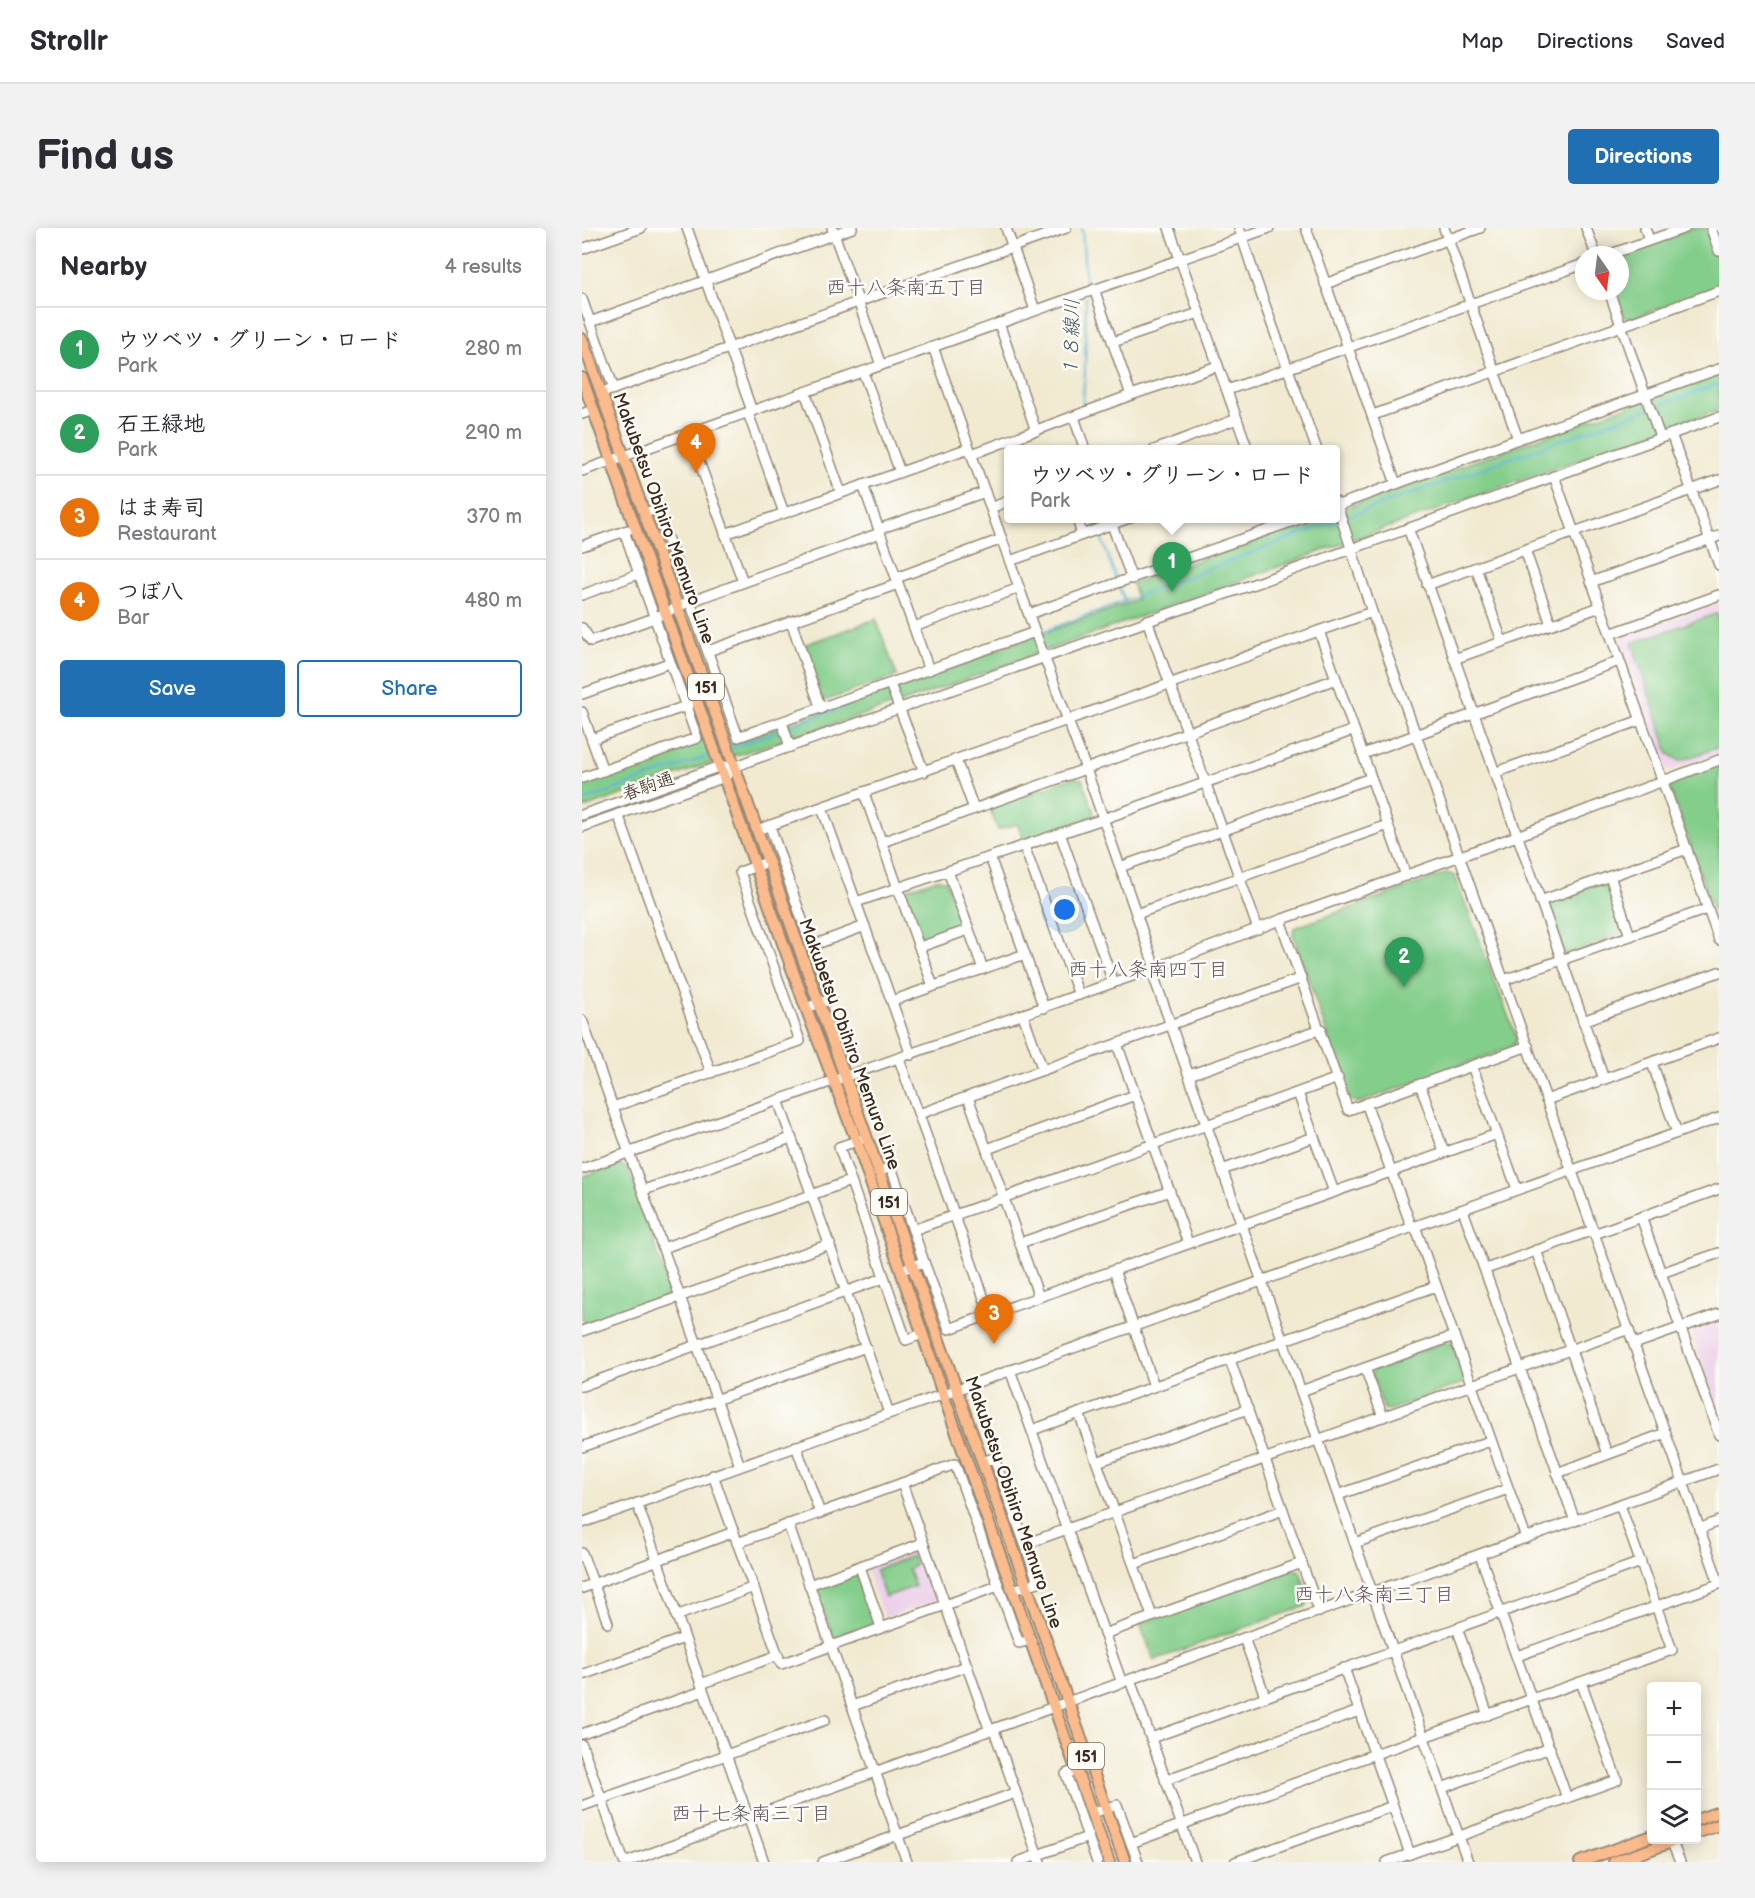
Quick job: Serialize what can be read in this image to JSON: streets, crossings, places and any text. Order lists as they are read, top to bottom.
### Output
{
  "streets": {
    "main road": ["Makubetsu Obihiro Memuro Line", "151"],
    "street": ["春駒通"]
  },
  "crossings": [
    ["Makubetsu Obihiro Memuro Line", "春駒通"]
  ],
  "districts": [
    "西十八条南五丁目",
    "西十八条南四丁目",
    "西十八条南三丁目",
    "西十七条南三丁目"
  ],
  "water": ["１８線川"],
  "north": "bottom",
  "page": {
    "header": "Strollr",
    "nav": ["Map", "Directions", "Saved"],
    "buttons": [
      "Directions",
      ["Save", "Share"]
    ],
    "title": "Find us",
    "heading": ["Nearby", "4 results"],
    "list": [
      {
        "mark": "1",
        "name": "ウツベツ・グリーン・ロード",
        "note": "Park",
        "value": "280 m"
      },
      {
        "mark": "2",
        "name": "石王緑地",
        "note": "Park",
        "value": "290 m"
      },
      {
        "mark": "3",
        "name": "はま寿司",
        "note": "Restaurant",
        "value": "370 m"
      },
      {
        "mark": "4",
        "name": "つぼ八",
        "note": "Bar",
        "value": "480 m"
      }
    ],
    "pins": [
      "4",
      "1",
      "2",
      "3"
    ],
    "popup": ["ウツベツ・グリーン・ロード", "Park"],
    "map_buttons": ["+", "−"]
  }
}
